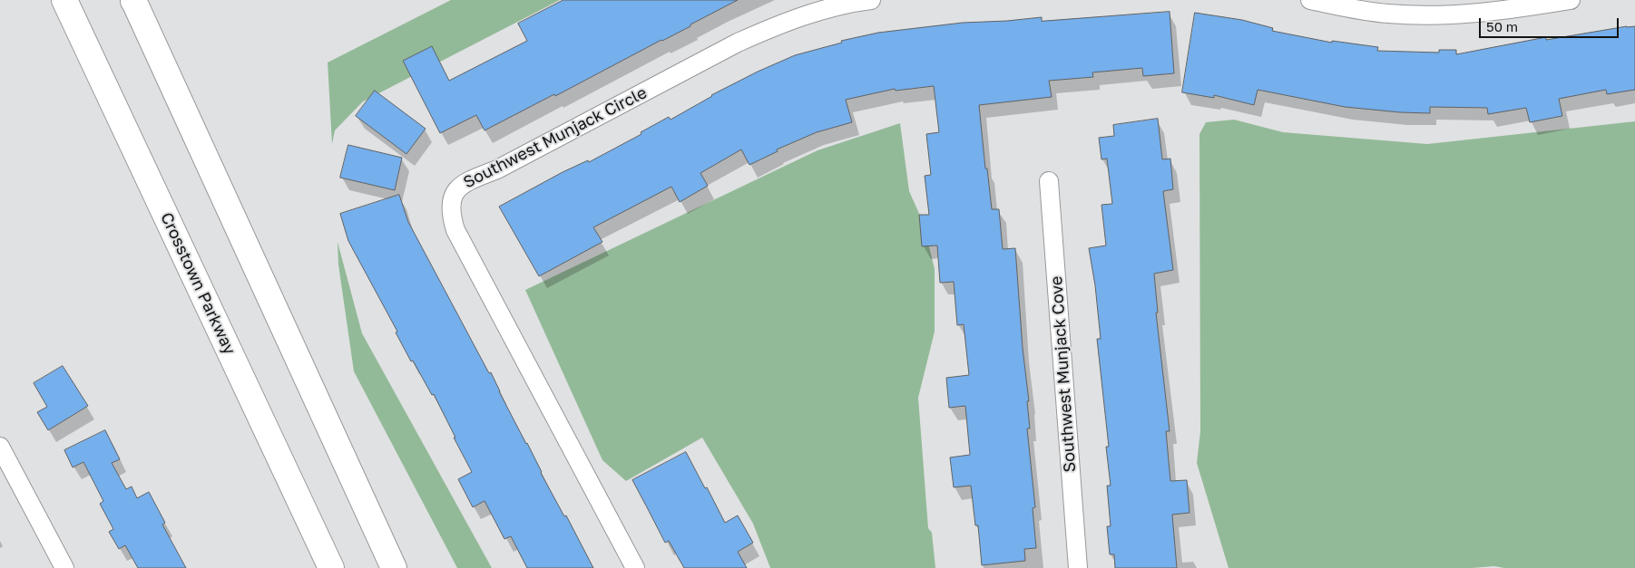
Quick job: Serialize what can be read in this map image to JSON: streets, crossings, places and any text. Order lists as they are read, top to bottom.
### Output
{
  "streets": {
    "main road": ["Crosstown Parkway"],
    "street": ["Southwest Munjack Circle", "Southwest Munjack Cove"]
  },
  "scale_bar": "50 m"
}
